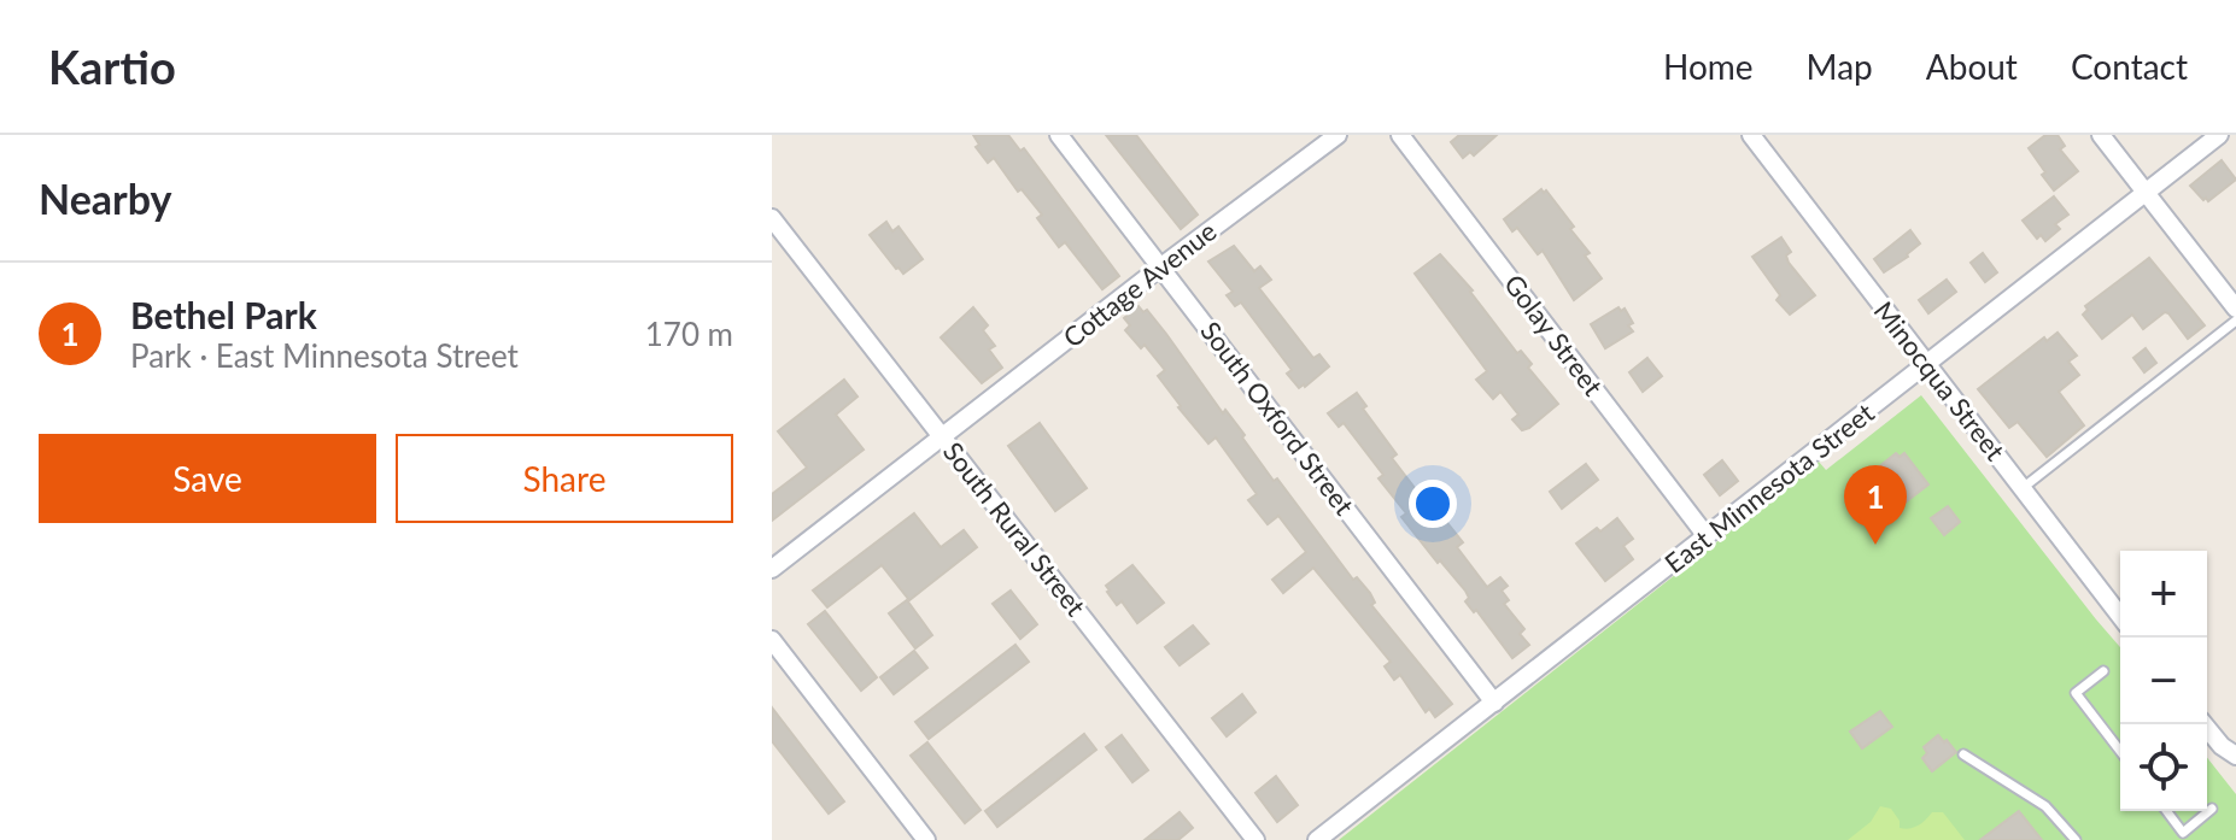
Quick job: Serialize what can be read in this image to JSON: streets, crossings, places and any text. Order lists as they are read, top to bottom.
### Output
{
  "streets": {
    "street": [
      "Cottage Avenue",
      "Golay Street",
      "Minocqua Street",
      "South Oxford Street",
      "East Minnesota Street",
      "South Rural Street"
    ]
  },
  "crossings": [
    ["Cottage Avenue", "South Oxford Street"],
    ["Cottage Avenue", "South Rural Street"],
    ["Golay Street", "East Minnesota Street"],
    ["Minocqua Street", "East Minnesota Street"],
    ["South Oxford Street", "East Minnesota Street"]
  ],
  "page": {
    "header": "Kartio",
    "nav": [
      "Home",
      "Map",
      "About",
      "Contact"
    ],
    "heading": "Nearby",
    "list": [
      {
        "mark": "1",
        "name": "Bethel Park",
        "note": "Park · East Minnesota Street",
        "value": "170 m"
      }
    ],
    "buttons": ["Save", "Share"],
    "pins": "1",
    "map_buttons": ["+", "−"]
  }
}
